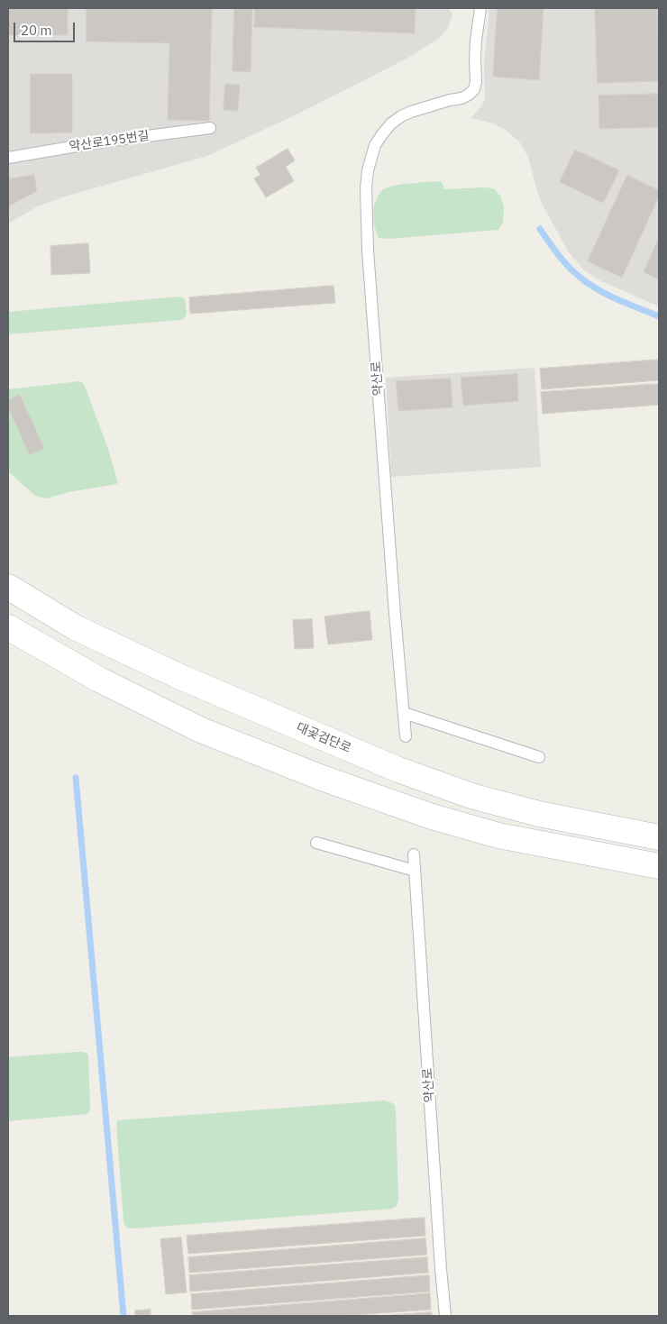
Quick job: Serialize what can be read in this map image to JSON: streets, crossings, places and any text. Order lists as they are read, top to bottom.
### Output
{
  "streets": {
    "main road": ["대곶검단로"],
    "lane": ["약산로195번길", "약산로"]
  },
  "scale_bar": "20 m"
}
